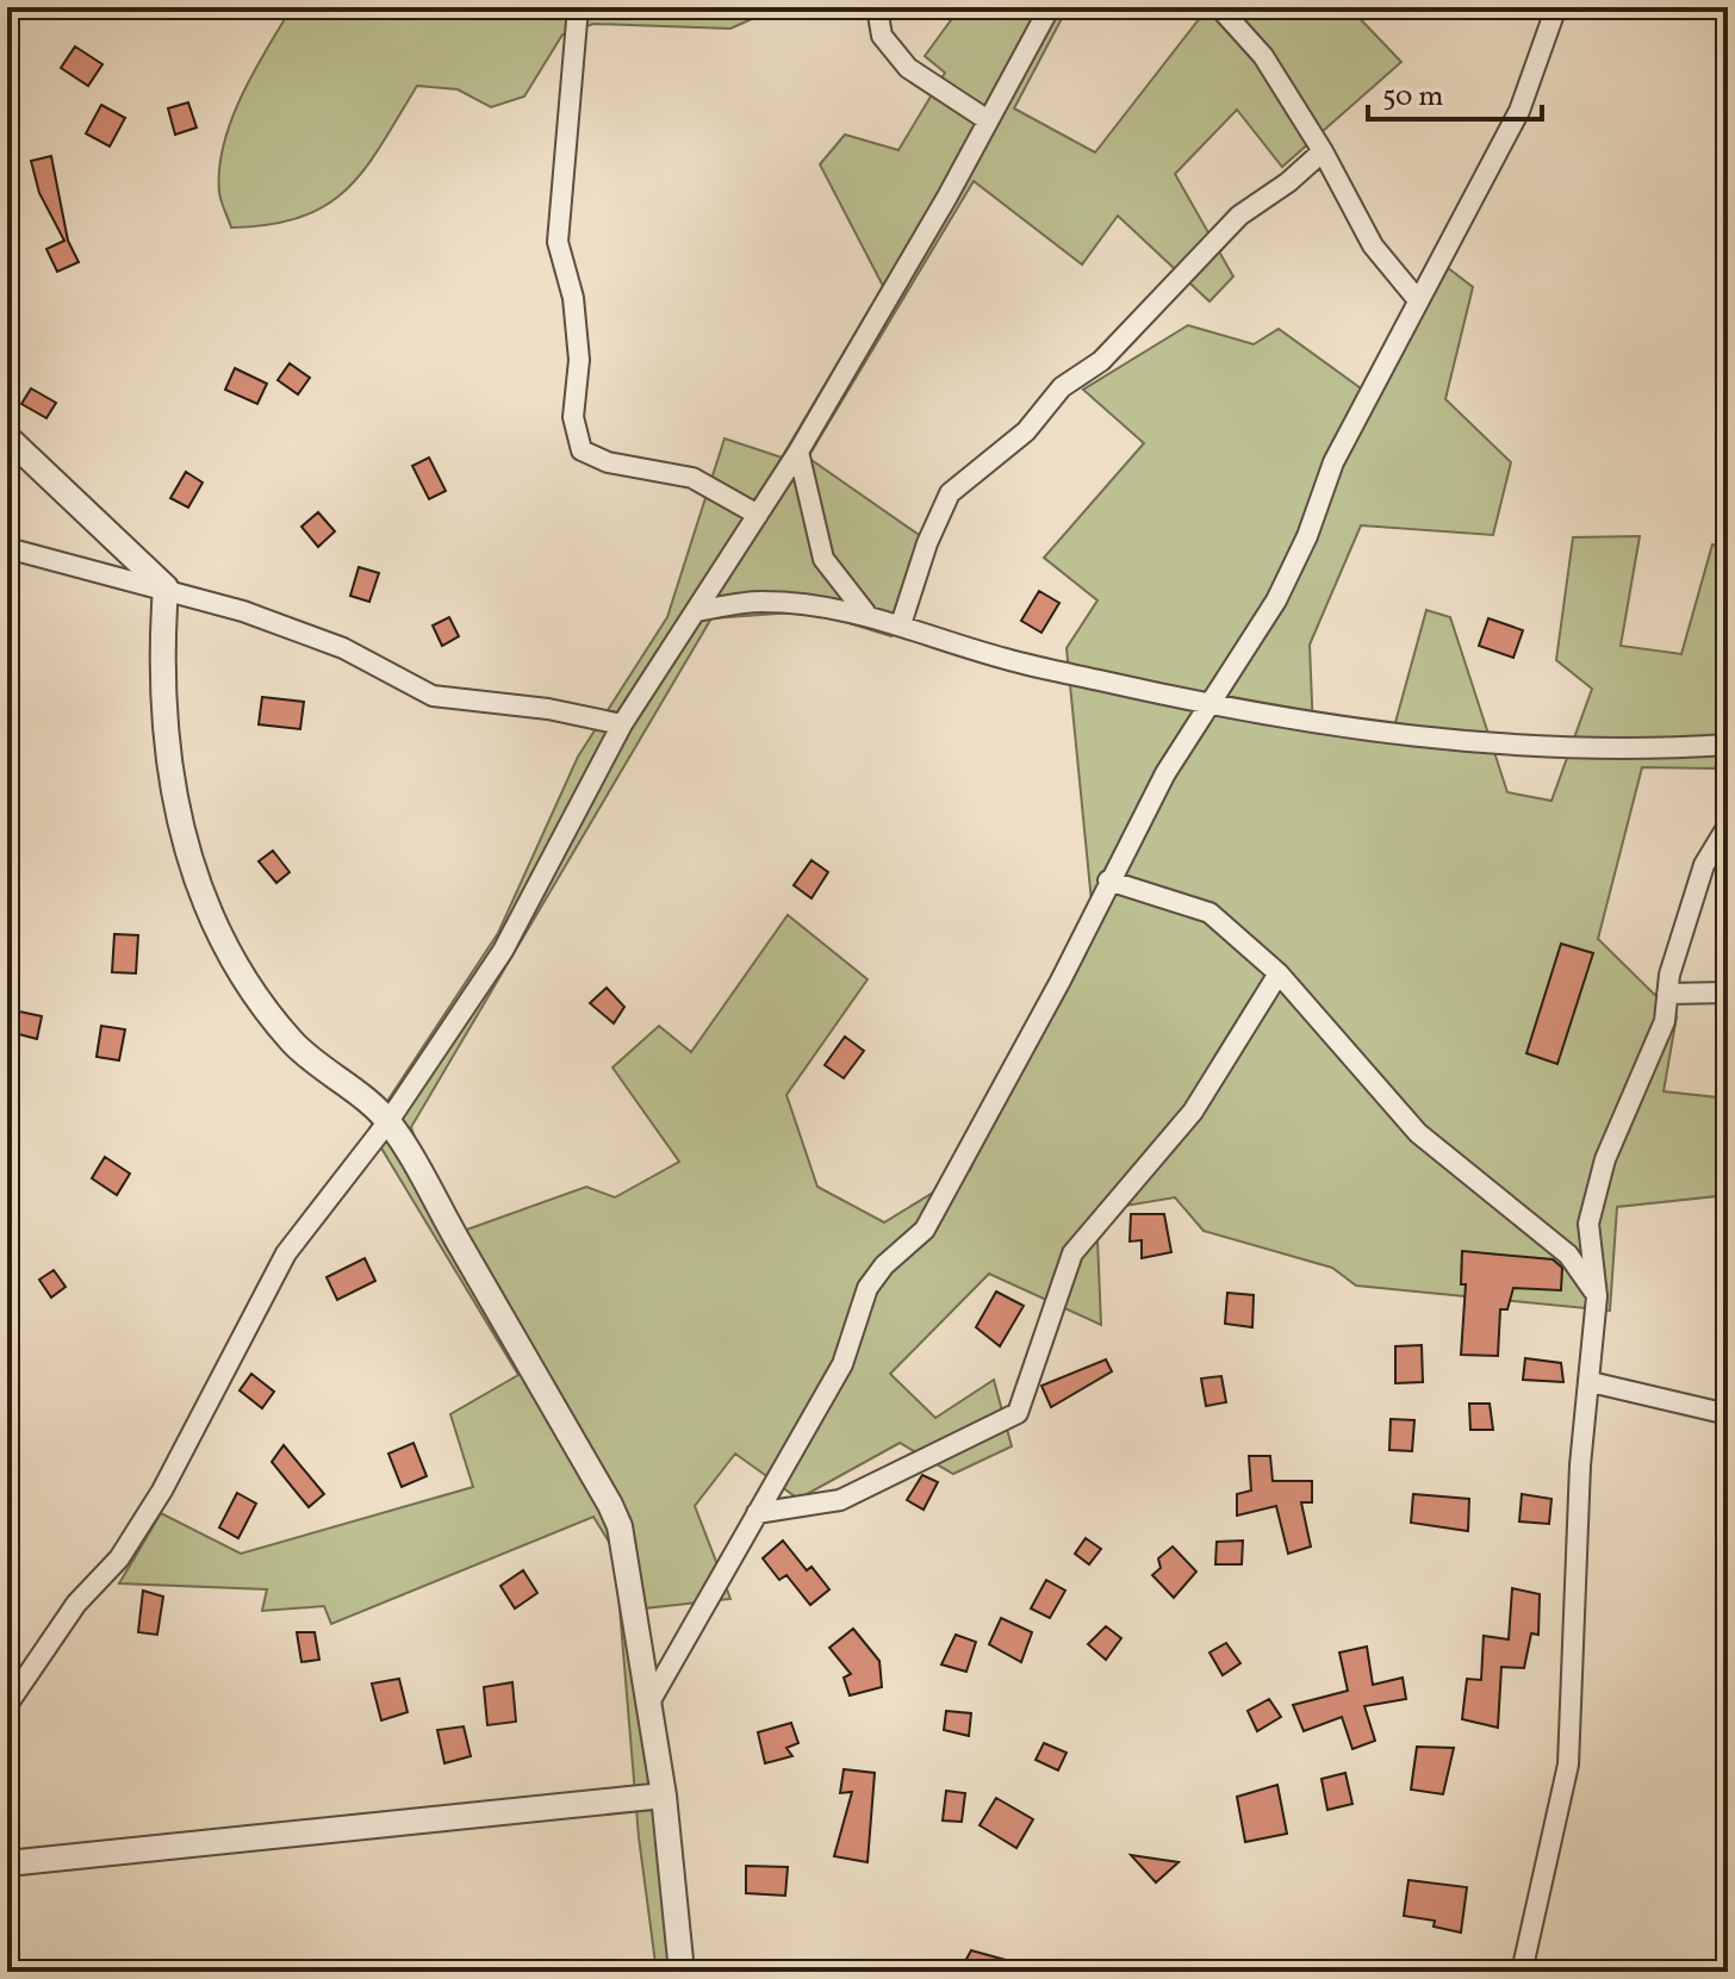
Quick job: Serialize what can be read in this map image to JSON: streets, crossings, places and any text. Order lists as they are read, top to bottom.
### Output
{
  "scale_bar": "50 m"
}
